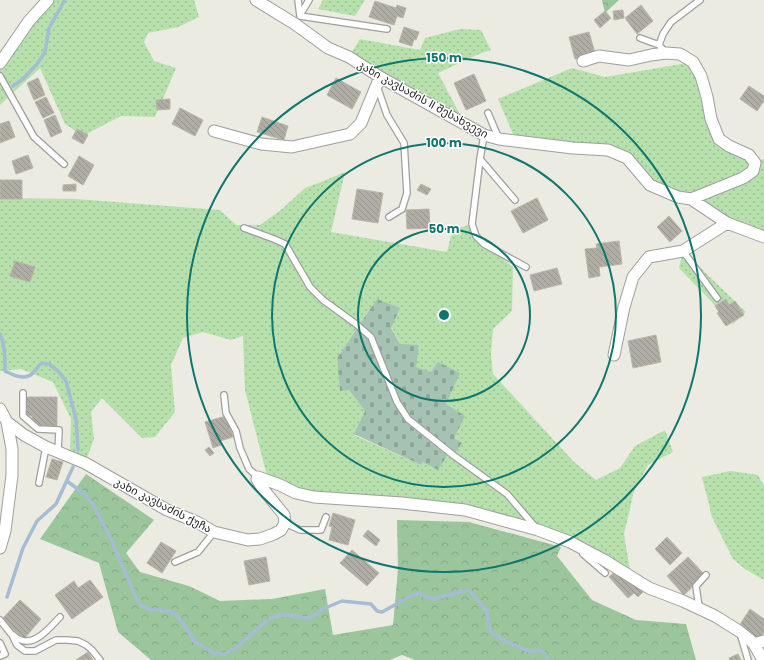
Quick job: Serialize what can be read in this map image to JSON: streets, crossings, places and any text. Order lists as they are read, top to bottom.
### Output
{
  "streets": {
    "street": ["კახი კავსაძის II შესახვევი", "კახი კავსაძის ქუჩა"]
  },
  "rings": ["150 m", "100 m", "50 m"]
}
